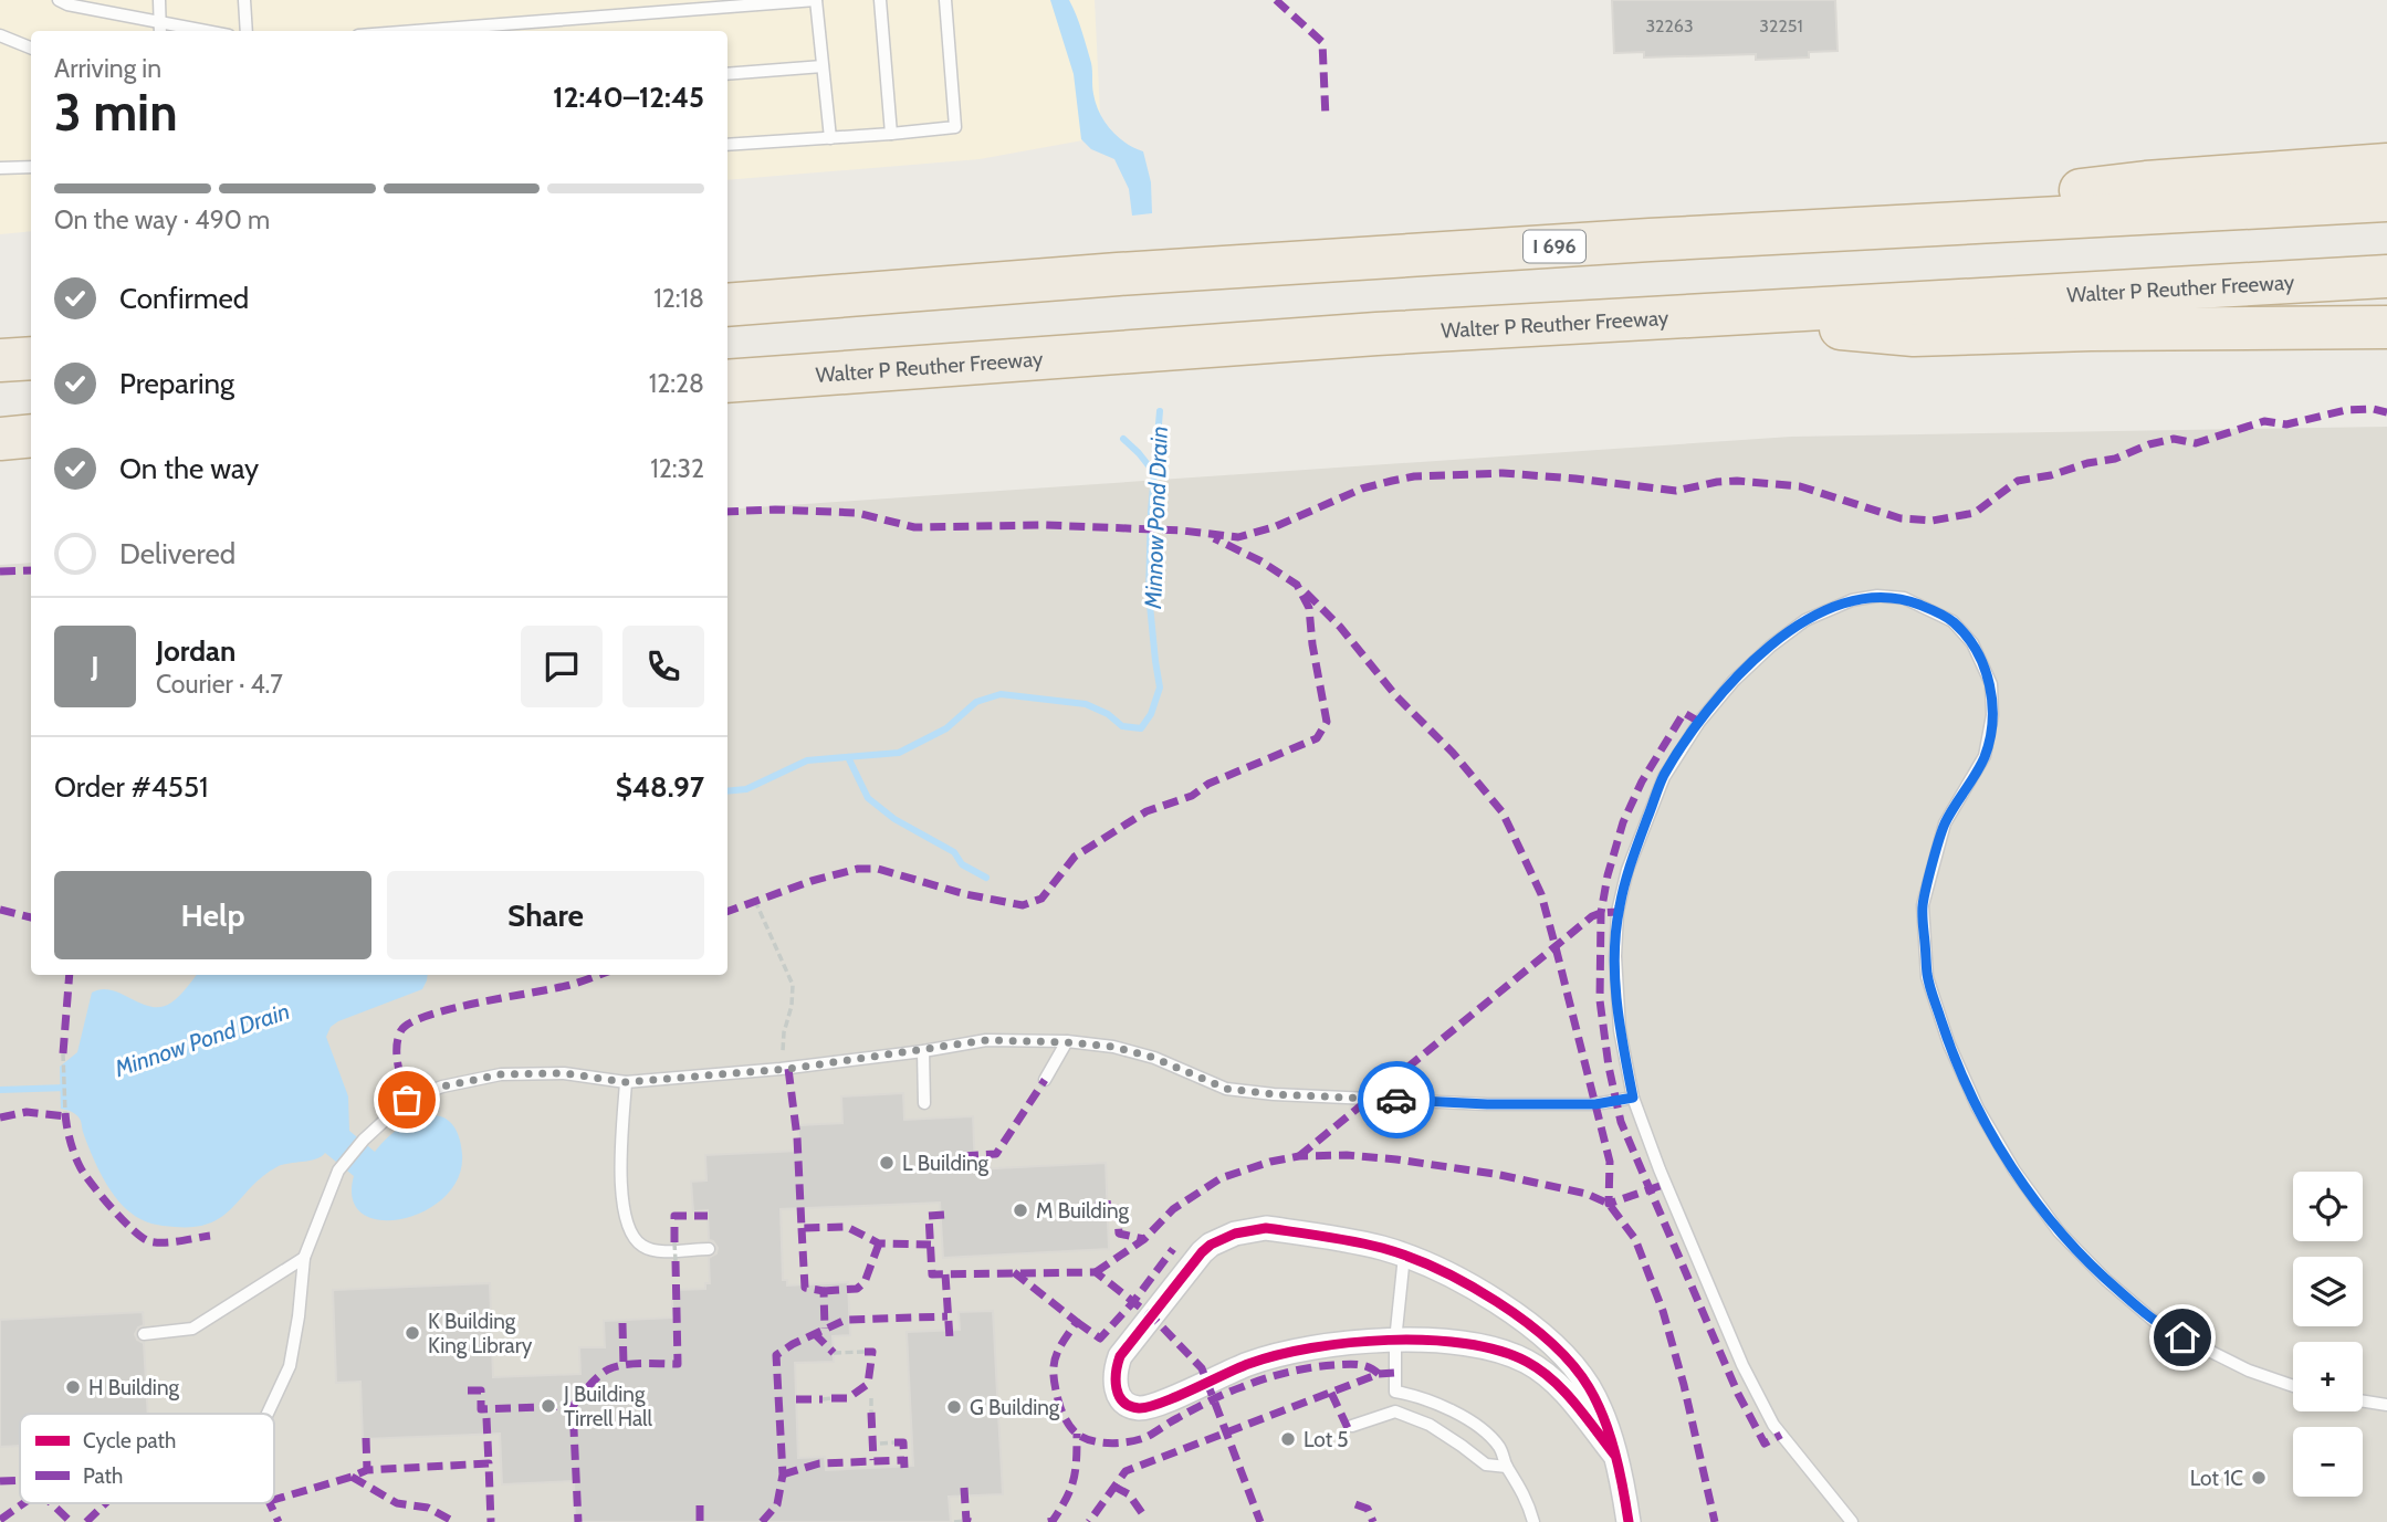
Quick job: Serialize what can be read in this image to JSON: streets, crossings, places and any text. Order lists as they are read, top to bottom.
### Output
{
  "streets": {
    "highway": ["I 696", "Walter P Reuther Freeway"]
  },
  "water": ["Minnow Pond Drain"],
  "places": [
    "L Building",
    "M Building",
    "K Building King Library",
    "H Building",
    "J Building Tirrell Hall",
    "G Building",
    "Lot 5",
    "Lot 1C"
  ],
  "house_numbers": ["32263", "32251"],
  "legend": ["Cycle path", "Path"],
  "page": {
    "heading": ["3 min", "Arriving in", "12:40–12:45"],
    "panel": [
      "Jordan",
      "Courier · 4.7",
      "Order #4551",
      "$48.97"
    ],
    "bar": "On the way · 490 m",
    "list": [
      ["Confirmed", "12:18"],
      ["Preparing", "12:28"],
      ["On the way", "12:32"],
      "Delivered"
    ],
    "round": "J",
    "buttons": ["Help", "Share"],
    "map_buttons": ["+", "−"]
  }
}
